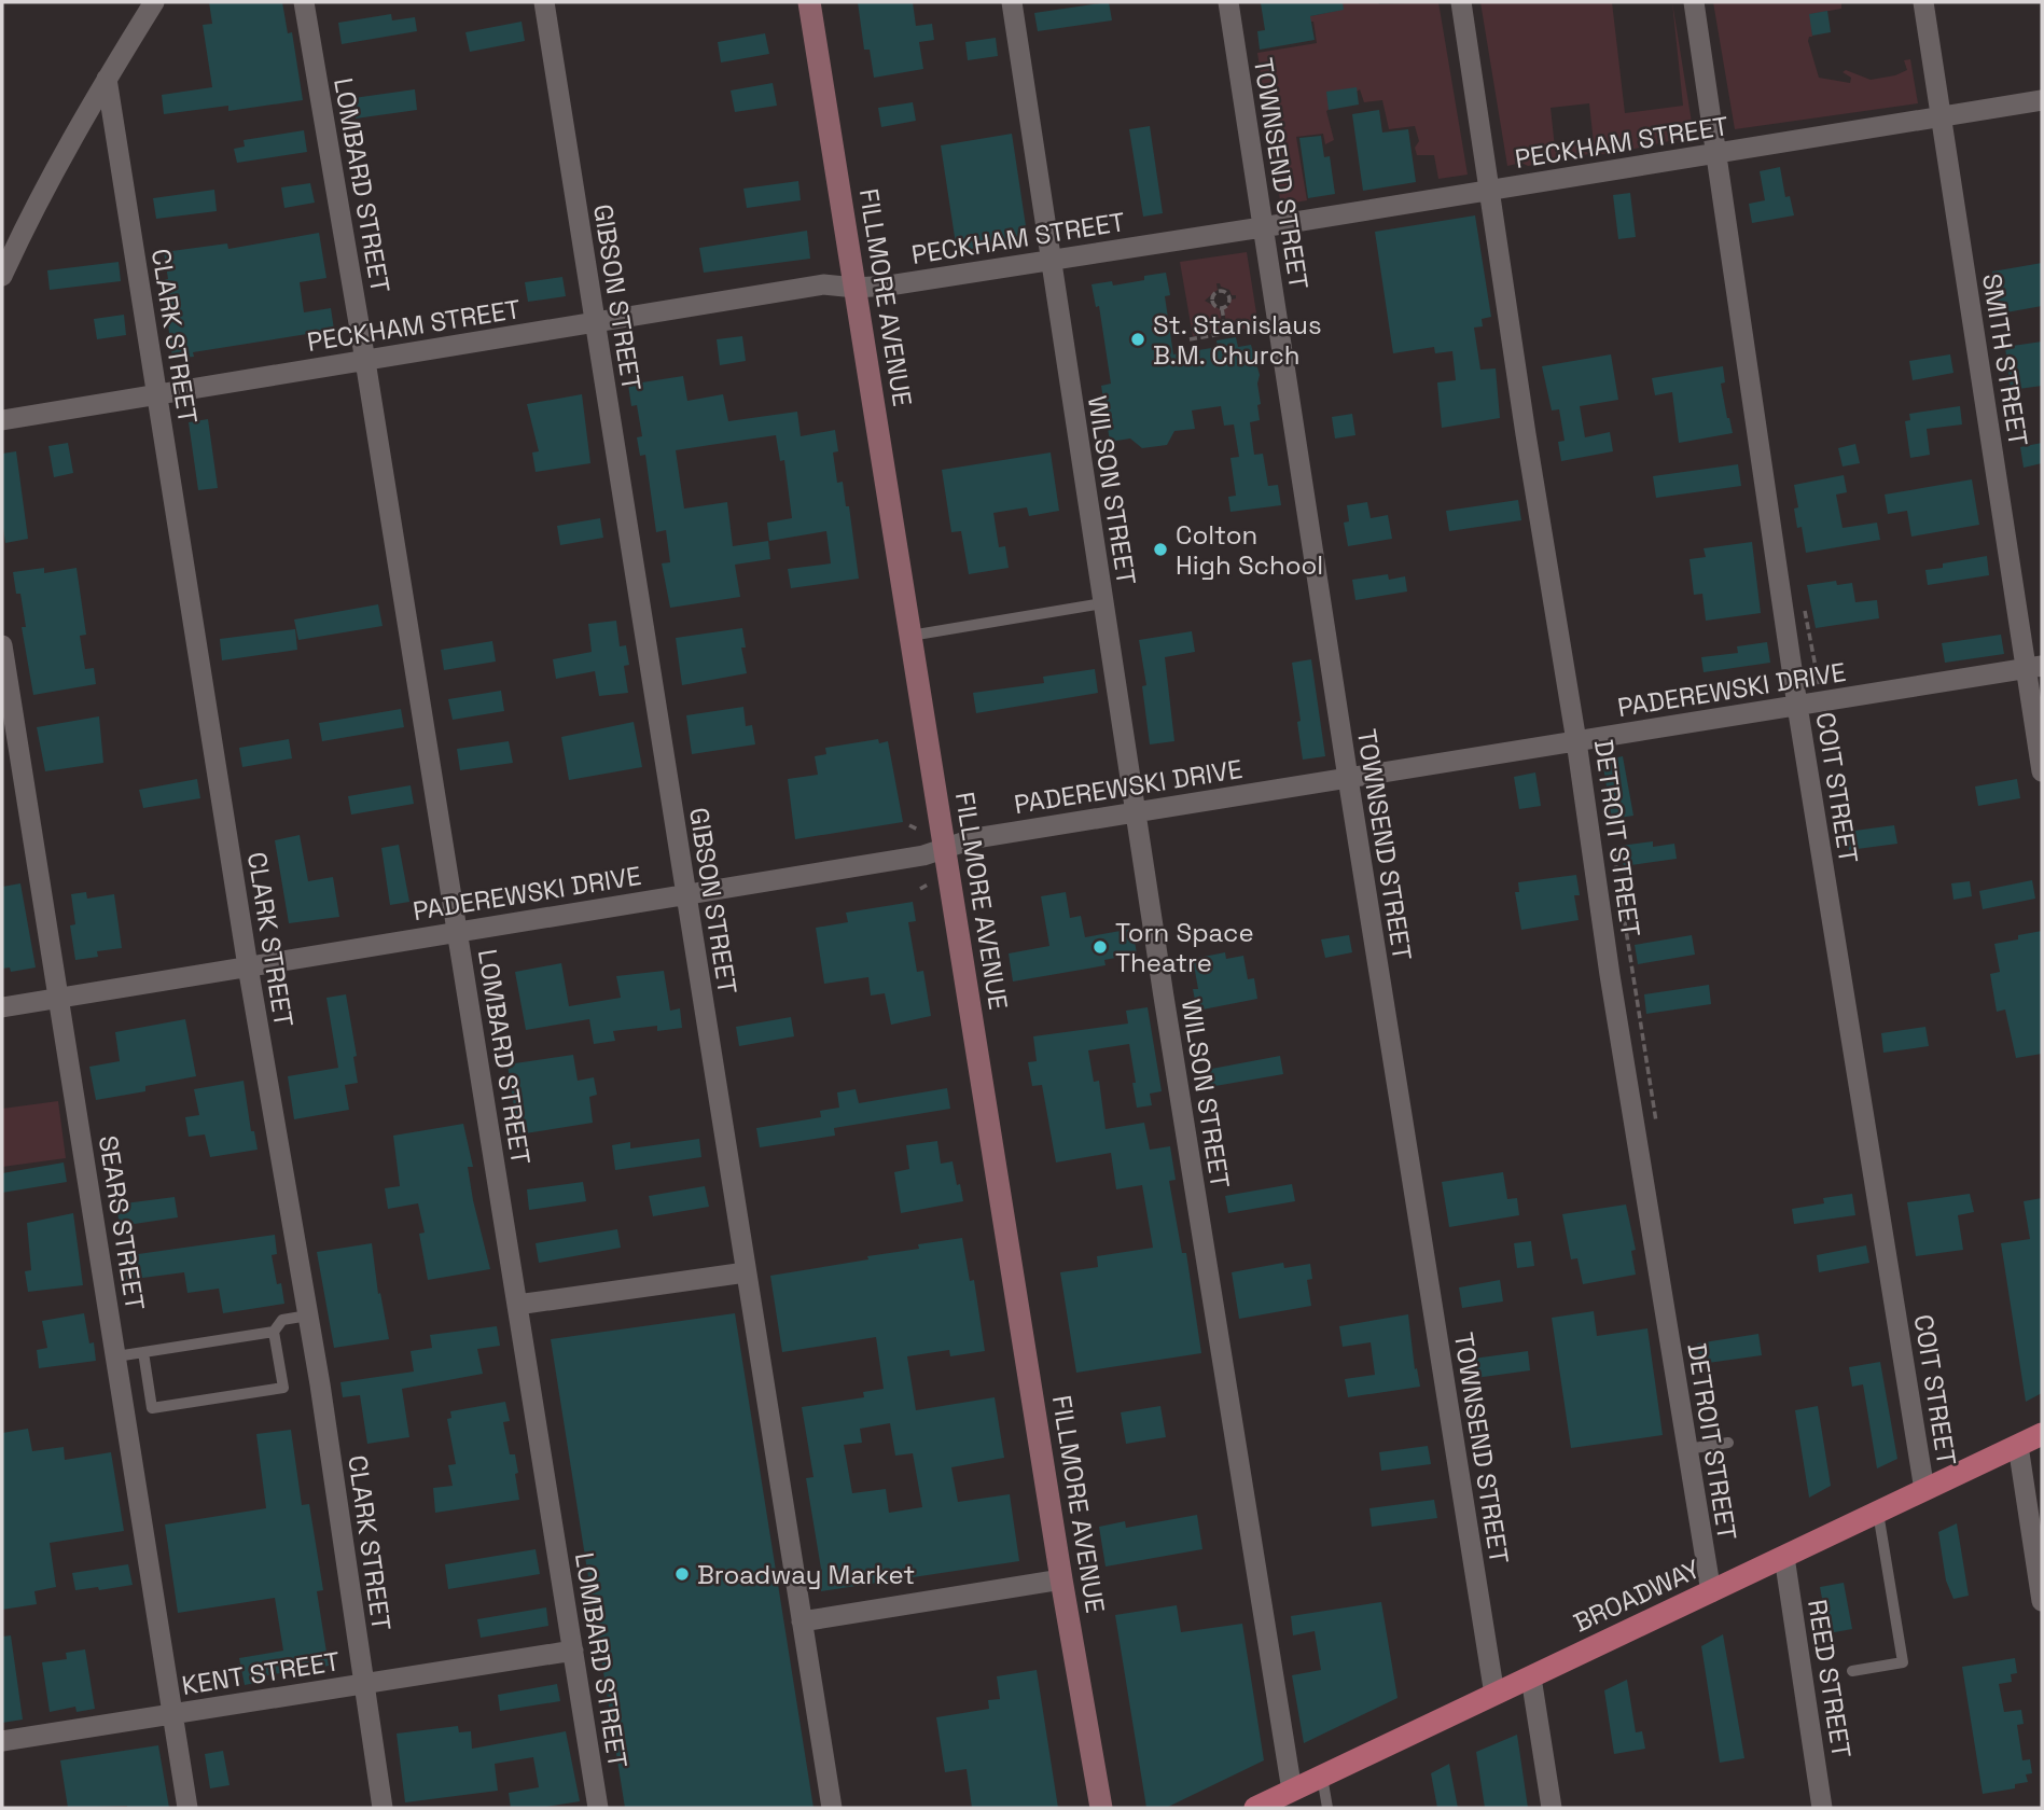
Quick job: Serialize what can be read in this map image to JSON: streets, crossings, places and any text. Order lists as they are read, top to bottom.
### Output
{
  "streets": {
    "main road": ["BROADWAY"],
    "street": [
      "PECKHAM STREET",
      "TOWNSEND STREET",
      "LOMBARD STREET",
      "GIBSON STREET",
      "FILLMORE AVENUE",
      "CLARK STREET",
      "SMITH STREET",
      "WILSON STREET",
      "PADEREWSKI DRIVE",
      "COIT STREET",
      "DETROIT STREET",
      "SEARS STREET",
      "KENT STREET",
      "REED STREET"
    ]
  },
  "crossings": [
    ["PECKHAM STREET", "TOWNSEND STREET"],
    ["PECKHAM STREET", "LOMBARD STREET"],
    ["PECKHAM STREET", "GIBSON STREET"],
    ["PECKHAM STREET", "FILLMORE AVENUE"],
    ["PECKHAM STREET", "CLARK STREET"],
    ["PECKHAM STREET", "SMITH STREET"],
    ["PECKHAM STREET", "WILSON STREET"],
    ["PECKHAM STREET", "COIT STREET"],
    ["PECKHAM STREET", "DETROIT STREET"],
    ["TOWNSEND STREET", "PADEREWSKI DRIVE"],
    ["TOWNSEND STREET", "BROADWAY"],
    ["LOMBARD STREET", "PADEREWSKI DRIVE"],
    ["LOMBARD STREET", "KENT STREET"],
    ["GIBSON STREET", "PADEREWSKI DRIVE"],
    ["FILLMORE AVENUE", "PADEREWSKI DRIVE"],
    ["CLARK STREET", "PADEREWSKI DRIVE"],
    ["CLARK STREET", "KENT STREET"],
    ["SMITH STREET", "PADEREWSKI DRIVE"],
    ["WILSON STREET", "PADEREWSKI DRIVE"],
    ["WILSON STREET", "BROADWAY"],
    ["PADEREWSKI DRIVE", "COIT STREET"],
    ["PADEREWSKI DRIVE", "DETROIT STREET"],
    ["PADEREWSKI DRIVE", "SEARS STREET"],
    ["COIT STREET", "BROADWAY"],
    ["DETROIT STREET", "BROADWAY"],
    ["SEARS STREET", "KENT STREET"],
    ["BROADWAY", "REED STREET"]
  ],
  "places": [
    "St. Stanislaus B.M. Church",
    "Colton High School",
    "Torn Space Theatre",
    "Broadway Market"
  ]
}
